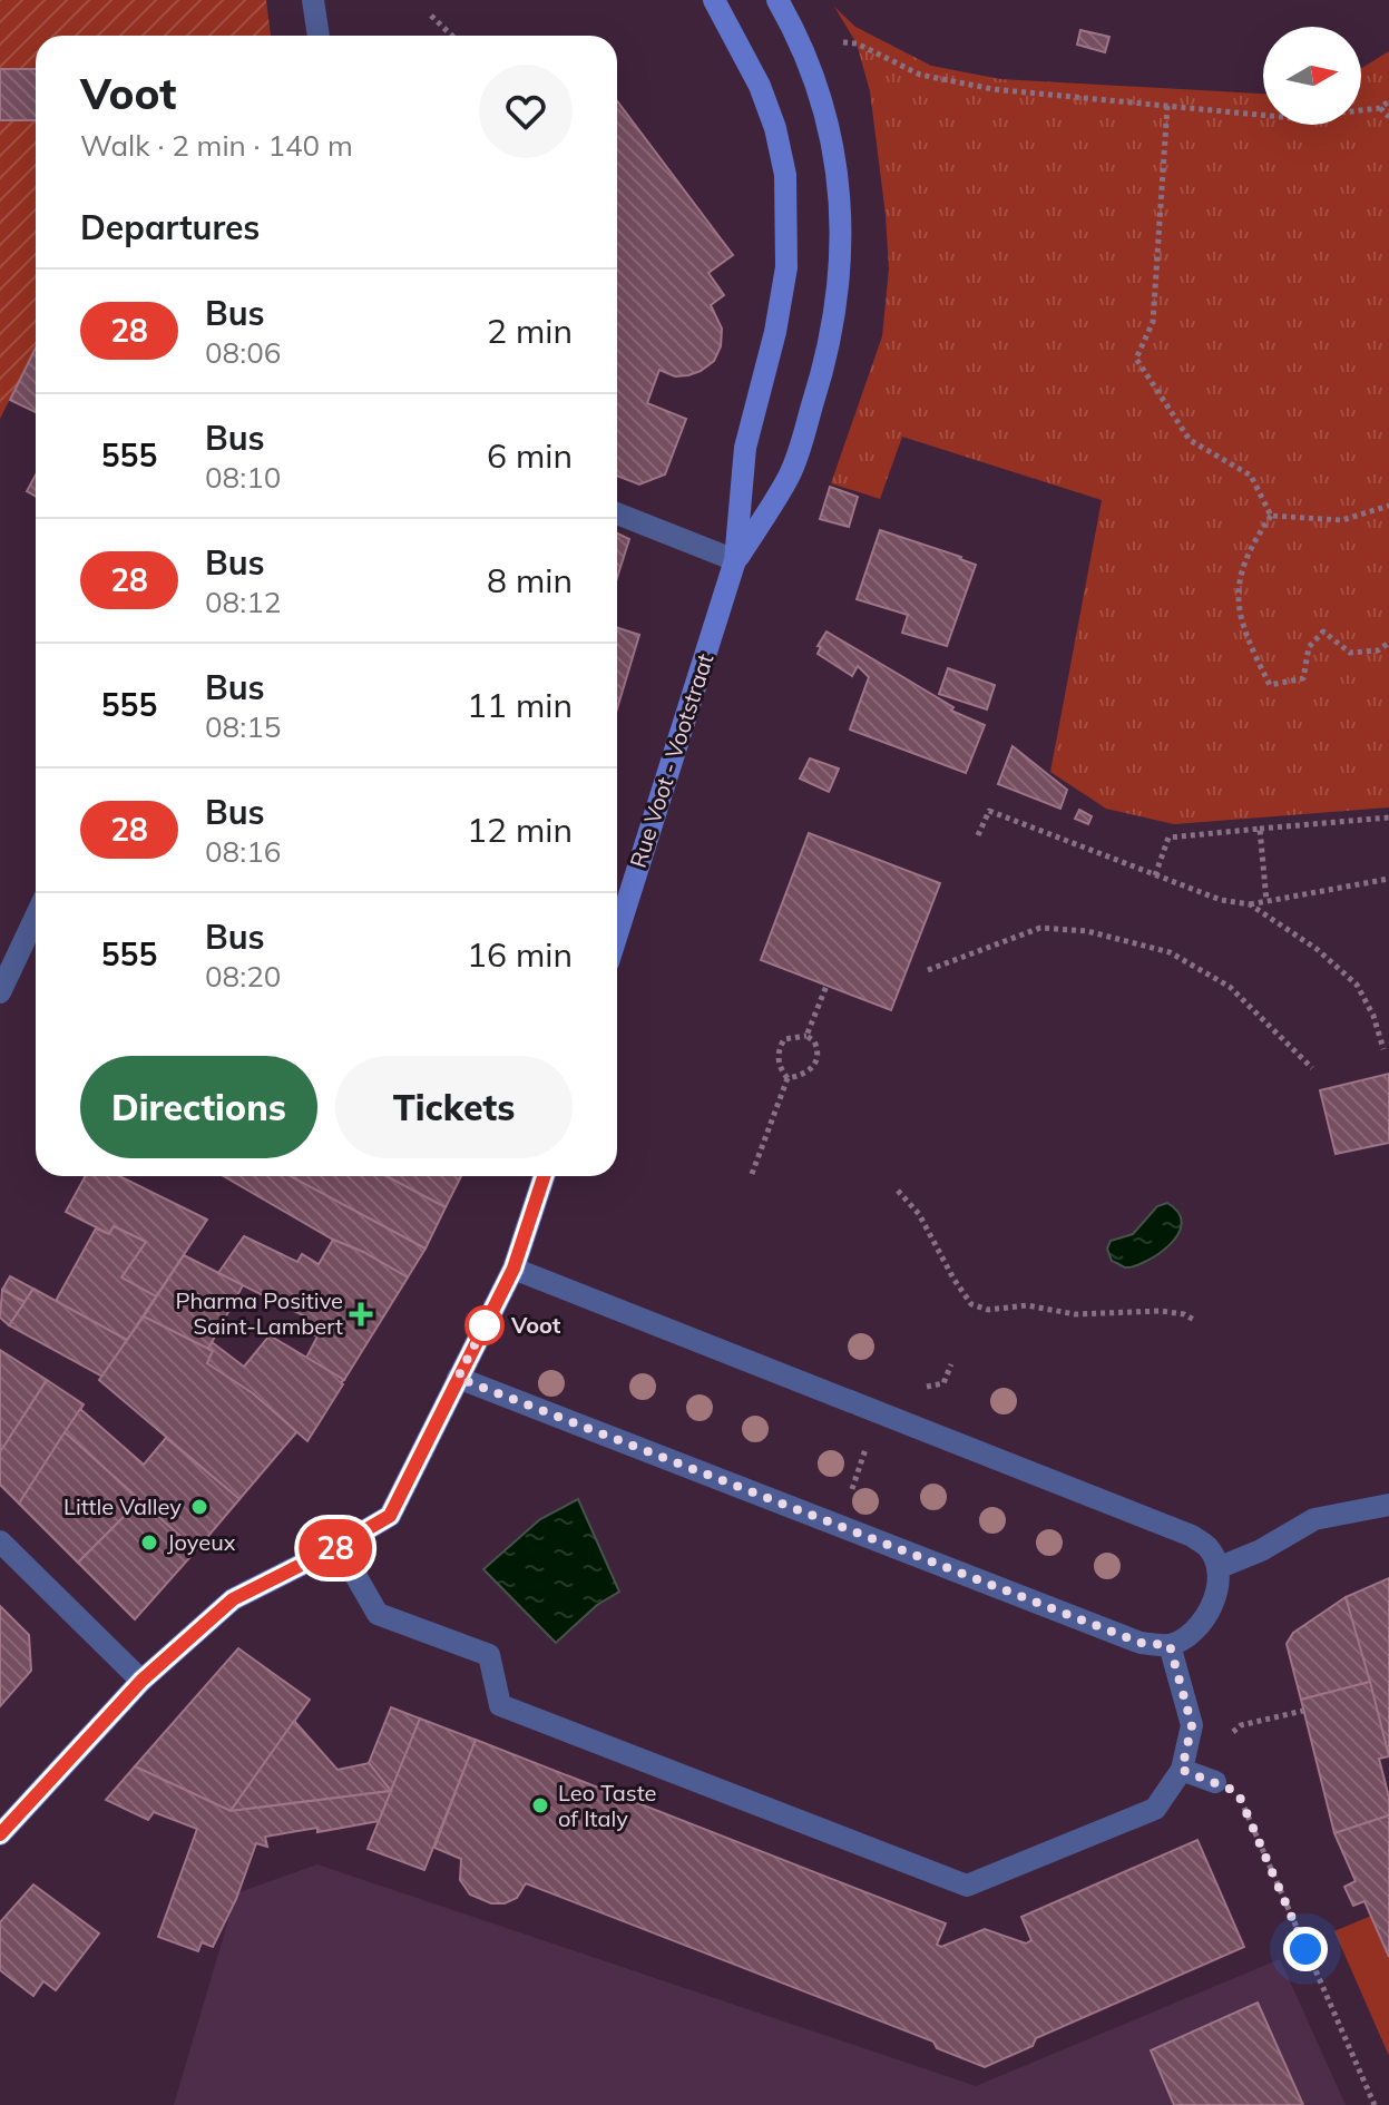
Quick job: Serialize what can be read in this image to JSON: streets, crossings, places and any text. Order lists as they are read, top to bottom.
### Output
{
  "streets": {
    "street": ["Rue Voot - Vootstraat"]
  },
  "places": {
    "health": ["Pharma Positive Saint-Lambert"],
    "other": [
      "Voot",
      "Little Valley",
      "Joyeux",
      "Leo Taste of Italy"
    ]
  },
  "lines": ["bus line 28"],
  "north": "right",
  "page": {
    "on_map": "28",
    "heading": [
      ["Voot", "Walk · 2 min · 140 m"],
      "Departures"
    ],
    "list": [
      {
        "mark": "28",
        "name": "Bus",
        "note": "08:06",
        "value": "2 min"
      },
      {
        "mark": "555",
        "name": "Bus",
        "note": "08:10",
        "value": "6 min"
      },
      {
        "mark": "28",
        "name": "Bus",
        "note": "08:12",
        "value": "8 min"
      },
      {
        "mark": "555",
        "name": "Bus",
        "note": "08:15",
        "value": "11 min"
      },
      {
        "mark": "28",
        "name": "Bus",
        "note": "08:16",
        "value": "12 min"
      },
      {
        "mark": "555",
        "name": "Bus",
        "note": "08:20",
        "value": "16 min"
      }
    ],
    "buttons": ["Directions", "Tickets"]
  }
}
